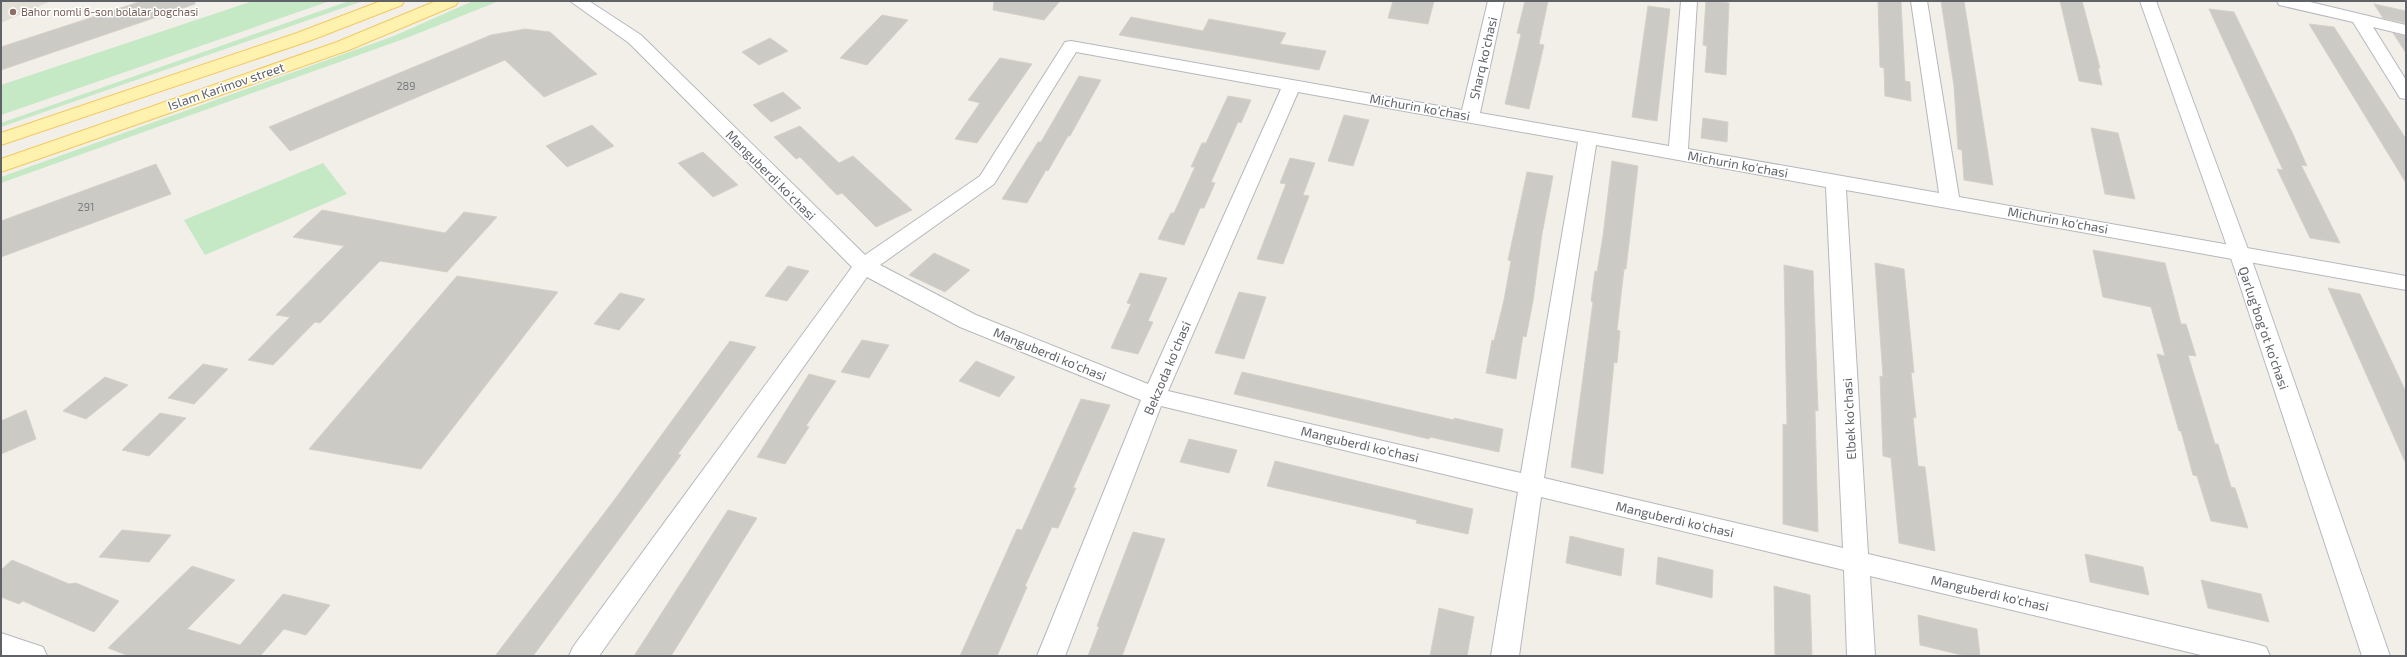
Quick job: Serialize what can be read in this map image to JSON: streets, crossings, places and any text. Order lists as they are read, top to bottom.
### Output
{
  "streets": {
    "main road": ["Islam Karimov street"],
    "street": [
      "Sharq ko'chasi",
      "Michurin ko'chasi",
      "Manguberdi ko'chasi",
      "Qarlug‘bog‘ot ko‘chasi",
      "Bekzoda ko'chasi",
      "Elbek ko'chasi"
    ]
  },
  "crossings": [
    ["Sharq ko'chasi", "Michurin ko'chasi"],
    ["Michurin ko'chasi", "Manguberdi ko'chasi"],
    ["Michurin ko'chasi", "Qarlug‘bog‘ot ko‘chasi"],
    ["Michurin ko'chasi", "Bekzoda ko'chasi"],
    ["Michurin ko'chasi", "Elbek ko'chasi"],
    ["Manguberdi ko'chasi", "Bekzoda ko'chasi"],
    ["Manguberdi ko'chasi", "Elbek ko'chasi"]
  ],
  "places": ["Bahor nomli 6-son bolalar bogchasi"],
  "house_numbers": ["289", "291"]
}
